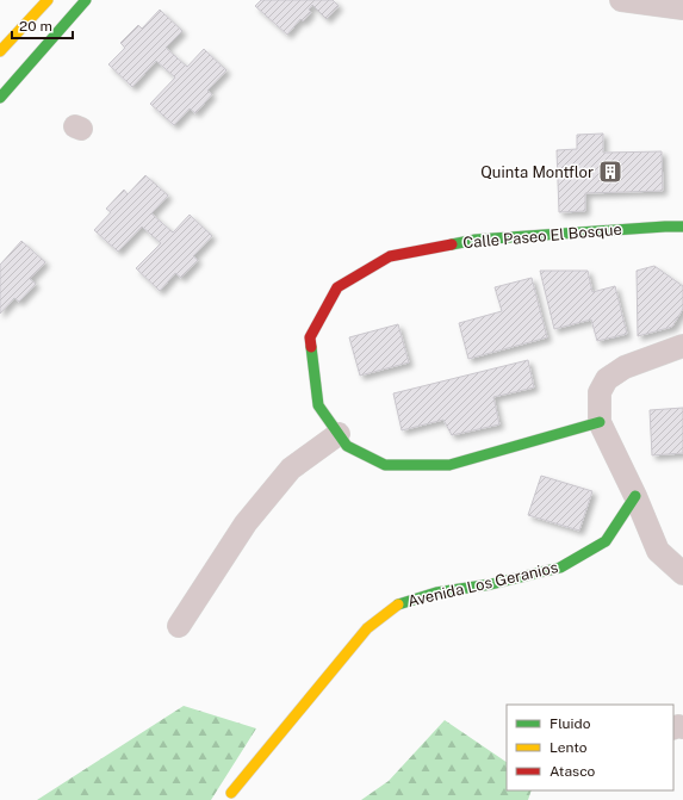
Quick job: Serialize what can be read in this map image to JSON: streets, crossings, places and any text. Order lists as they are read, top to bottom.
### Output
{
  "streets": {
    "street": ["Calle Paseo El Bosque", "Avenida Los Geranios"]
  },
  "places": {
    "building": ["Quinta Montflor"]
  },
  "legend": ["Fluido", "Lento", "Atasco"],
  "scale_bar": "20 m"
}
